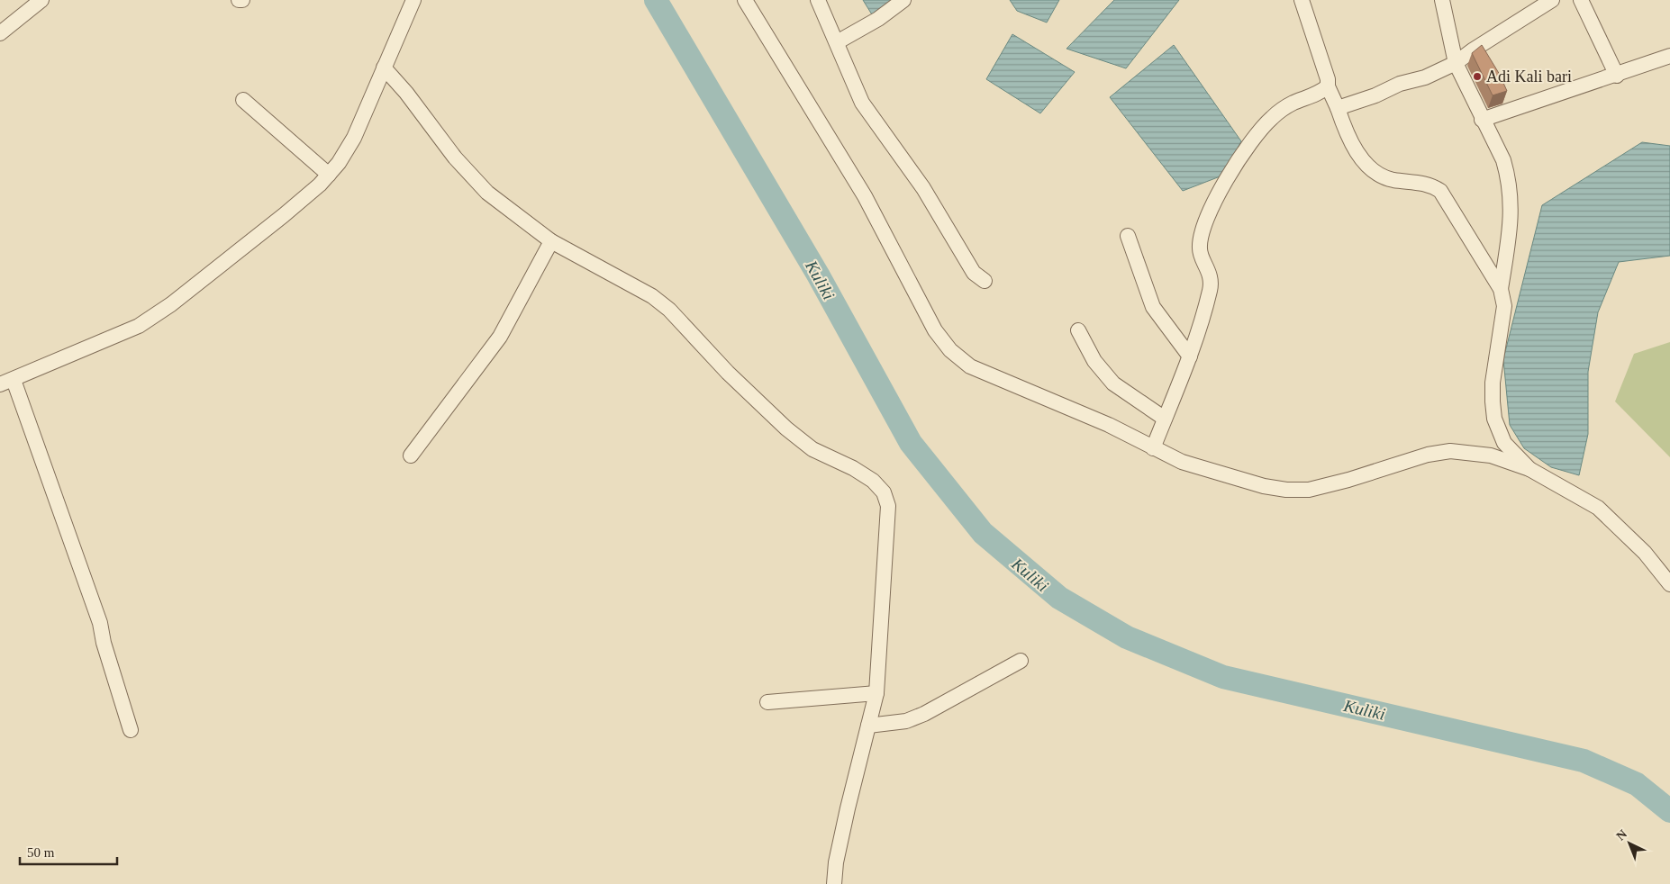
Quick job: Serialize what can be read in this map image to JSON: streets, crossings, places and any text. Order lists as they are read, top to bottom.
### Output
{
  "water": ["Kuliki"],
  "places": ["Adi Kali bari"],
  "scale_bar": "50 m",
  "north": "top left"
}
